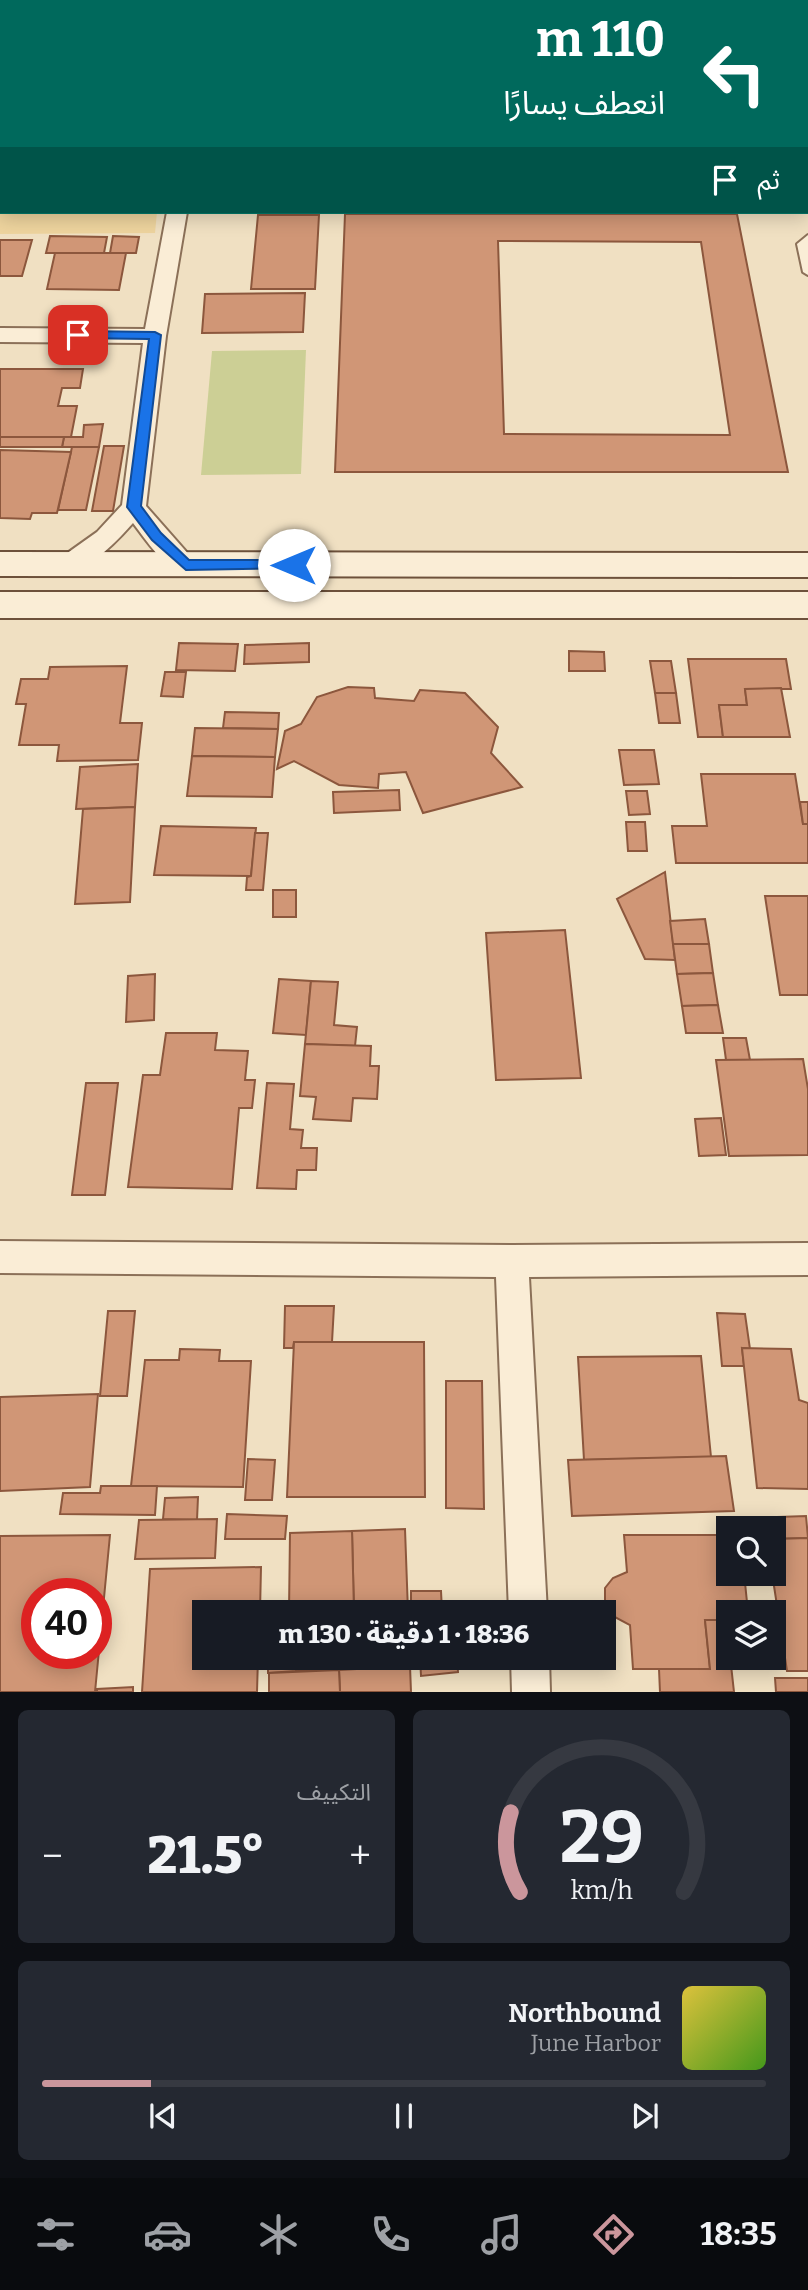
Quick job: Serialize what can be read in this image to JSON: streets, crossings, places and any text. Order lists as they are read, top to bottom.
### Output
{
  "page": {
    "turn": ["110 m", "انعطف يسارًا"],
    "then": "ثم",
    "limit": "40",
    "trip": "18:36 · 1 دقيقة · 130 m",
    "tile": "التكييف",
    "heat": ["−", "21.5°", "+"],
    "song": ["Northbound", "June Harbor"],
    "tabs": "18:35",
    "gauge": ["29", "km/h"]
  }
}
